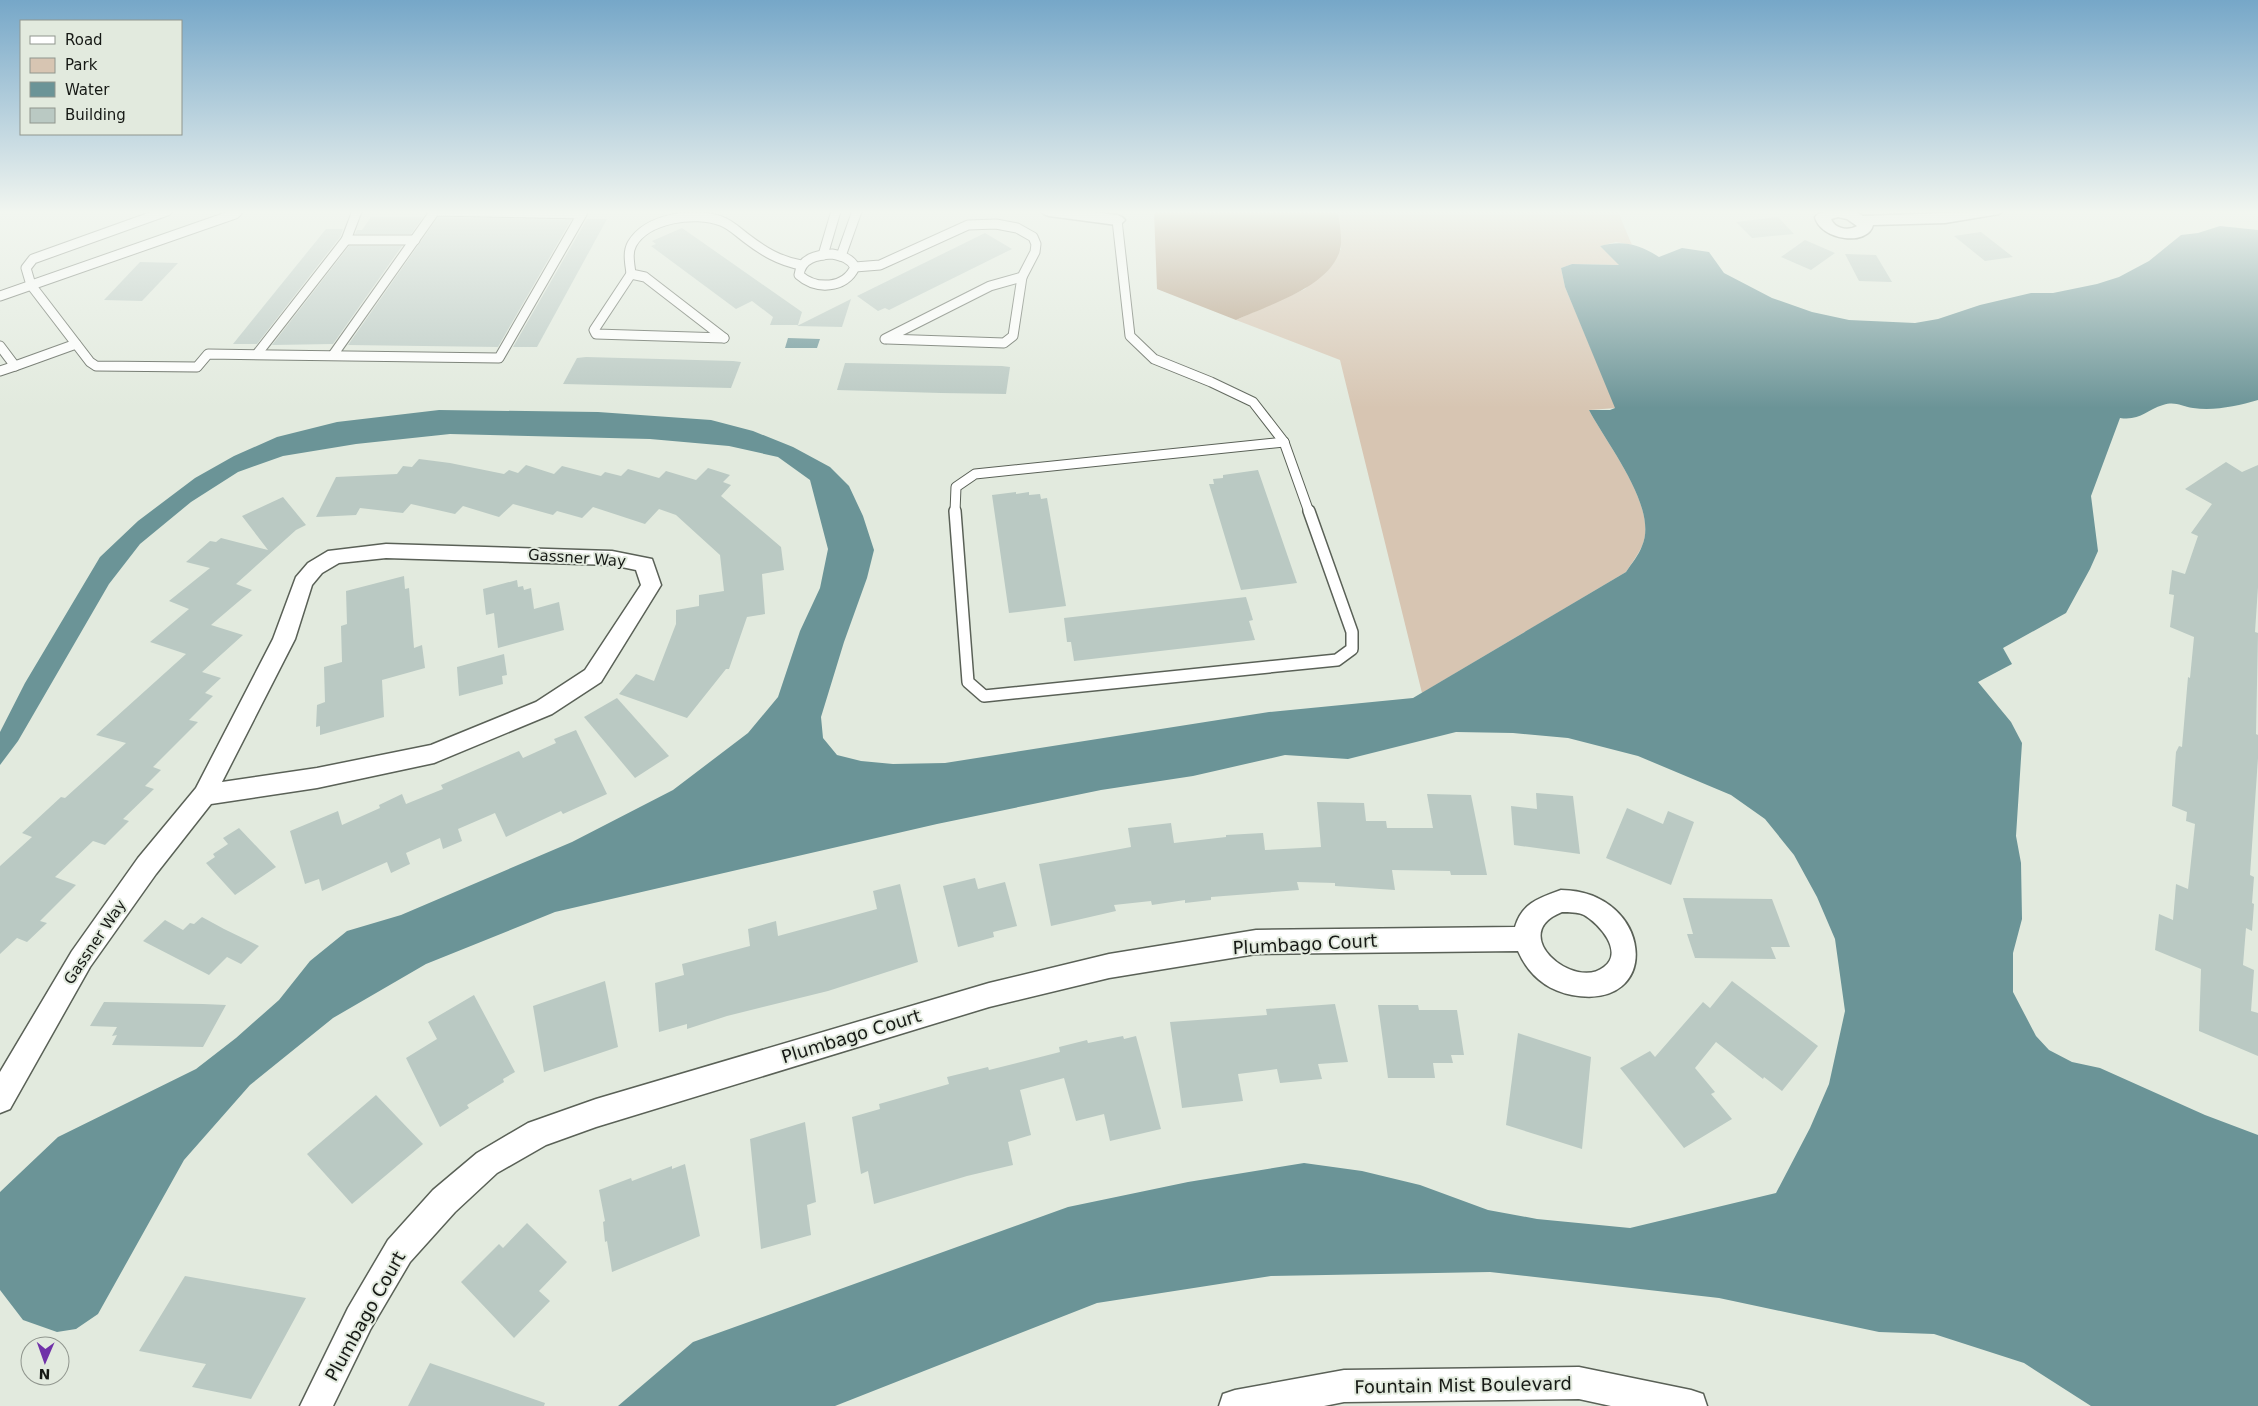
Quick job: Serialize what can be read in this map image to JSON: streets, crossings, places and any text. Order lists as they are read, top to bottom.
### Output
{
  "streets": {
    "street": ["Gassner Way", "Plumbago Court", "Fountain Mist Boulevard"]
  },
  "legend": [
    "Road",
    "Park",
    "Water",
    "Building"
  ],
  "north": "bottom"
}
